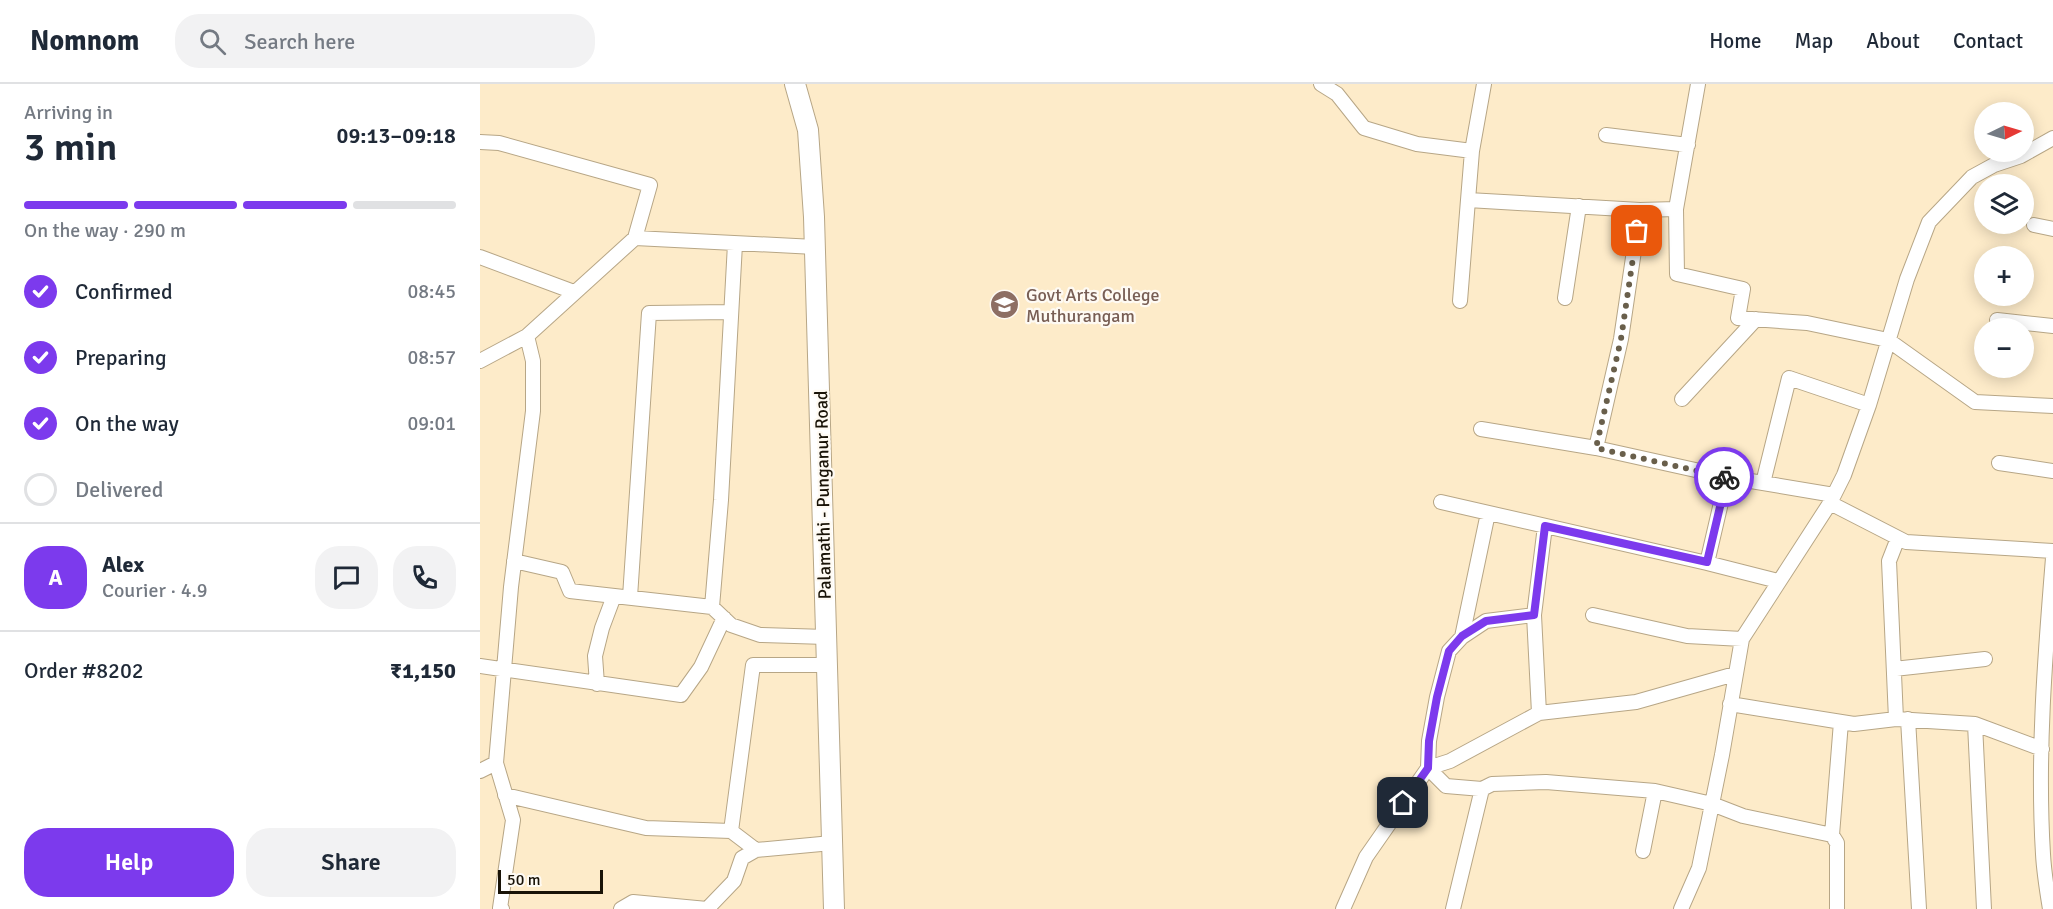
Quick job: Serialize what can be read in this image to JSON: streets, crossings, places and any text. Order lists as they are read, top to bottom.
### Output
{
  "streets": {
    "street": ["Palamathi - Punganur Road"]
  },
  "places": {
    "school or university": ["Govt Arts College Muthurangam"]
  },
  "scale_bar": "50 m",
  "north": "right",
  "page": {
    "header": "Nomnom",
    "search": "Search here",
    "nav": [
      "Home",
      "Map",
      "About",
      "Contact"
    ],
    "heading": ["3 min", "Arriving in", "09:13–09:18"],
    "panel": [
      "Alex",
      "Courier · 4.9",
      "Order #8202",
      "₹1,150"
    ],
    "map_buttons": ["+", "−"],
    "bar": "On the way · 290 m",
    "list": [
      ["Confirmed", "08:45"],
      ["Preparing", "08:57"],
      ["On the way", "09:01"],
      "Delivered"
    ],
    "round": "A",
    "buttons": ["Help", "Share"],
    "scale": "50 m"
  }
}
